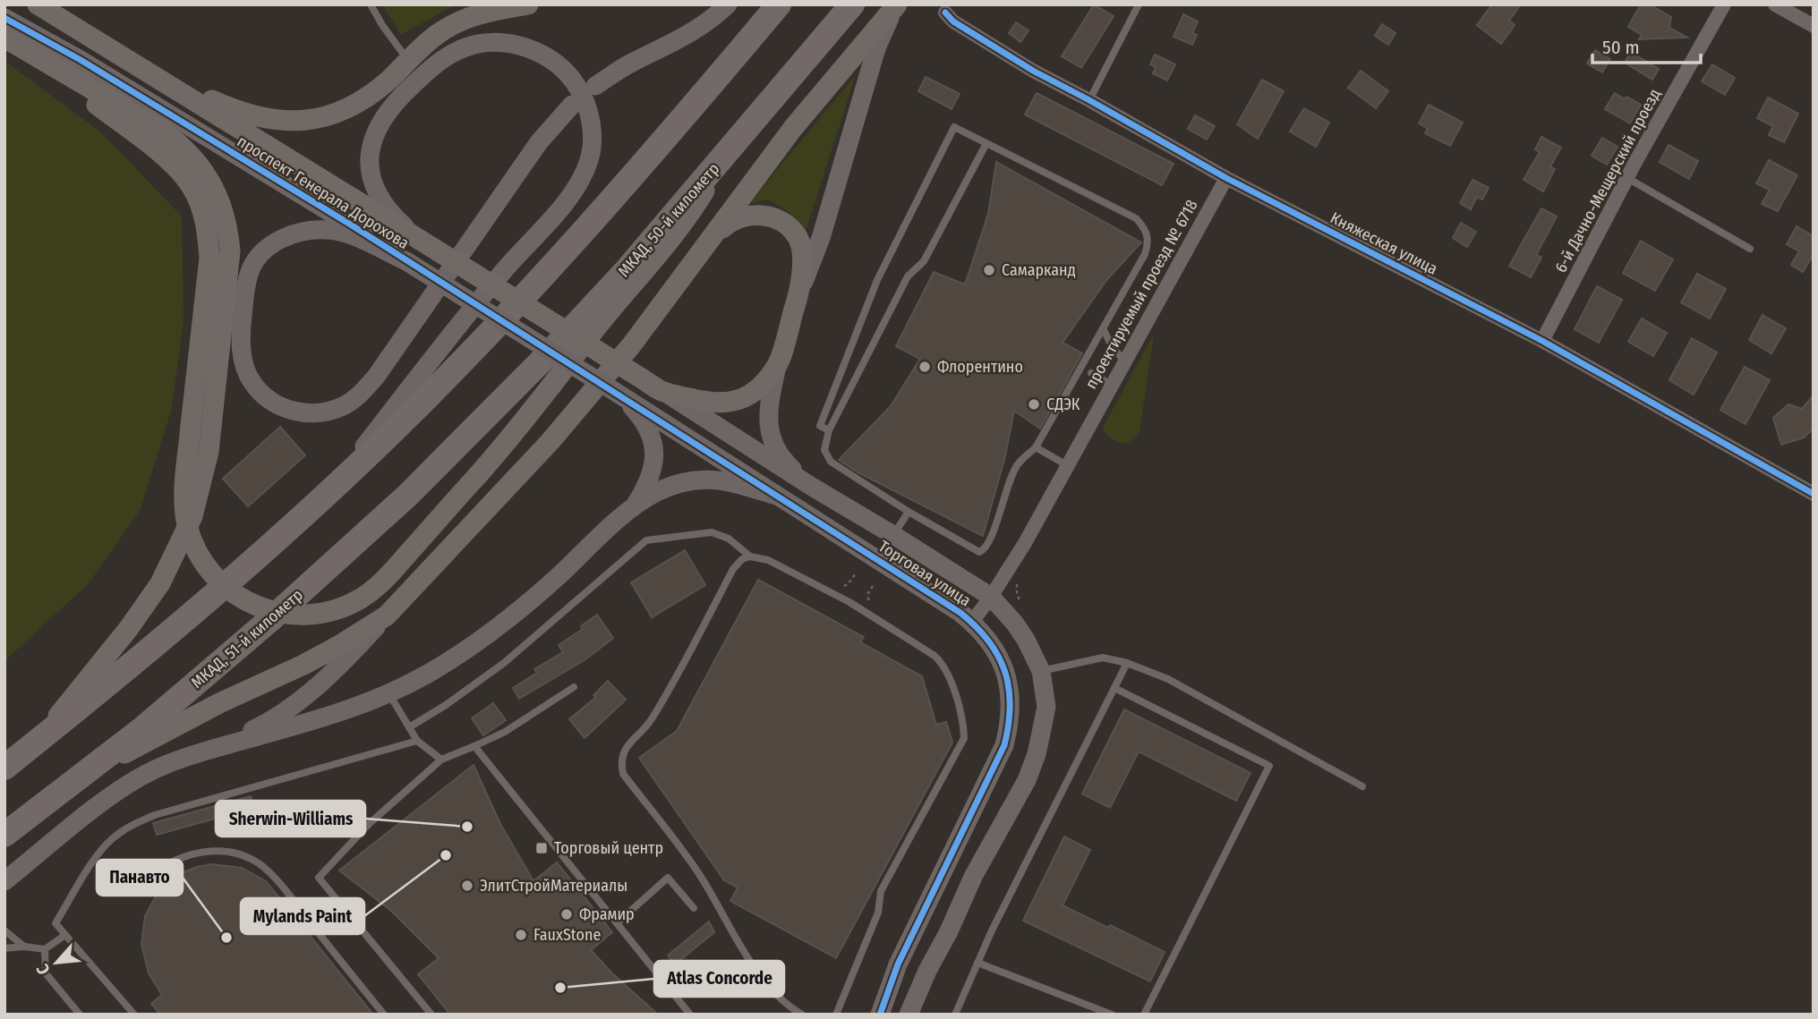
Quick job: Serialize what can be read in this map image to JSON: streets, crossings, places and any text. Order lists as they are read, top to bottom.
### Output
{
  "streets": {
    "highway": ["МКАД, 50-й километр", "МКАД, 51-й километр"],
    "main road": ["проспект Генерала Дорохова", "Торговая улица"],
    "street": ["6-й Дачно-Мещерский проезд", "Княжеская улица", "проектируемый проезд № 6718"]
  },
  "crossings": [
    ["6-й Дачно-Мещерский проезд", "Княжеская улица"],
    ["проспект Генерала Дорохова", "Торговая улица"],
    ["МКАД, 50-й километр", "МКАД, 51-й километр"],
    ["Княжеская улица", "проектируемый проезд № 6718"],
    ["проектируемый проезд № 6718", "Торговая улица"]
  ],
  "places": {
    "other": [
      "Самарканд",
      "Флорентино",
      "СДЭК",
      "Sherwin-Williams",
      "Mylands Paint",
      "ЭлитСтройМатериалы",
      "Фрамир",
      "FauxStone",
      "Панавто",
      "Atlas Concorde"
    ],
    "transit": ["Торговый центр"]
  },
  "scale_bar": "50 m",
  "north": "bottom left"
}
